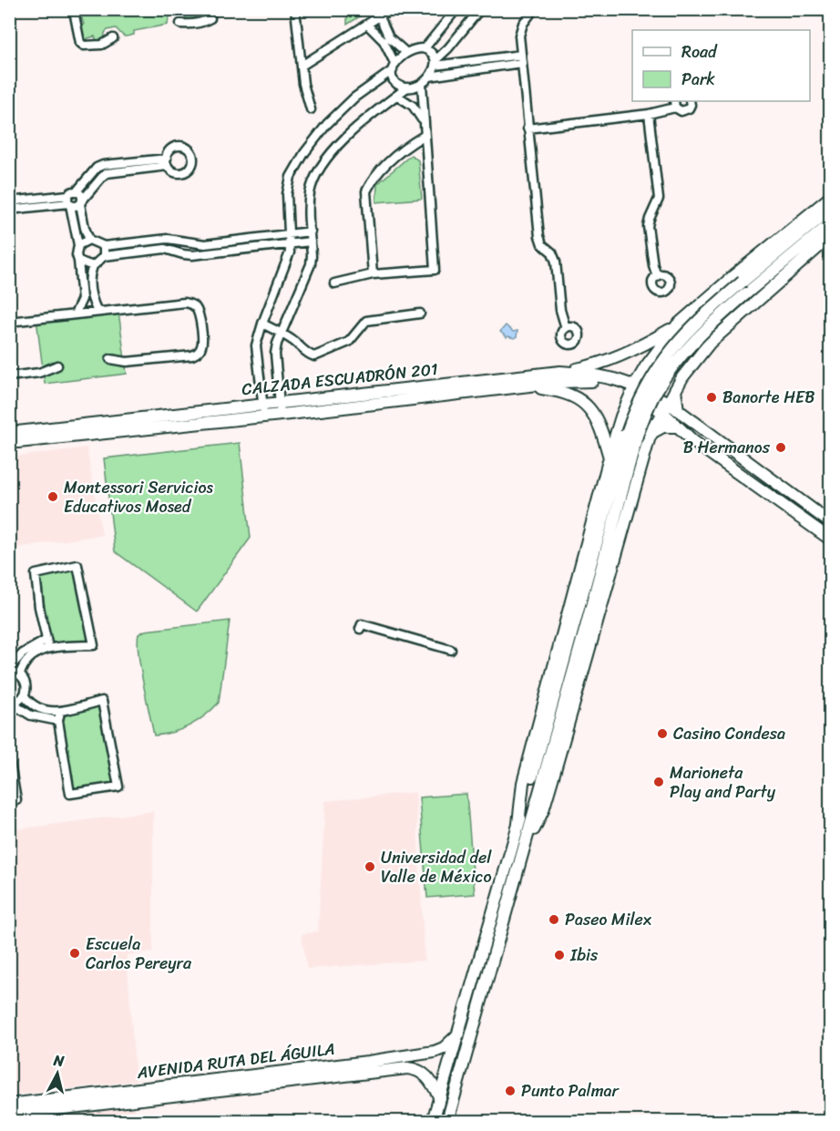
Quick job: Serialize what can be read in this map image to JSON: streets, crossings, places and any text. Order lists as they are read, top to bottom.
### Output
{
  "streets": {
    "main road": ["CALZADA ESCUADRÓN 201", "AVENIDA RUTA DEL ÁGUILA"]
  },
  "places": [
    "Banorte HEB",
    "B Hermanos",
    "Montessori Servicios Educativos Mosed",
    "Casino Condesa",
    "Marioneta Play and Party",
    "Universidad del Valle de México",
    "Paseo Milex",
    "Escuela Carlos Pereyra",
    "Ibis",
    "Punto Palmar"
  ],
  "legend": ["Road", "Park"],
  "north": "top"
}
